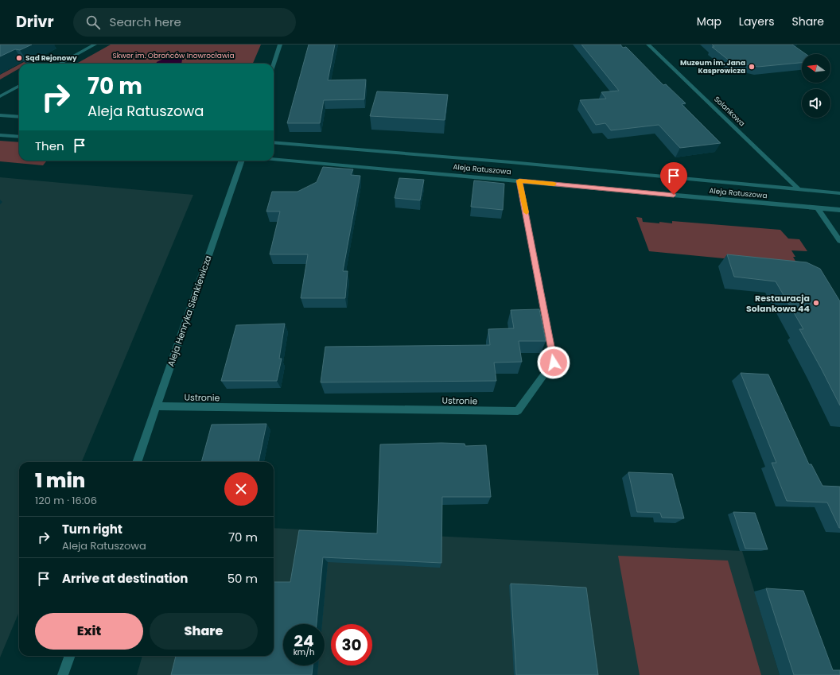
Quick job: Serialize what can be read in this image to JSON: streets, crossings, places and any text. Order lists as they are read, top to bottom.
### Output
{
  "streets": {
    "street": [
      "Solankowa",
      "Aleja Ratuszowa",
      "Aleja Henryka Sienkiewicza",
      "Ustronie"
    ]
  },
  "crossings": [
    ["Solankowa", "Aleja Ratuszowa"],
    ["Aleja Ratuszowa", "Ustronie"],
    ["Aleja Henryka Sienkiewicza", "Ustronie"]
  ],
  "parks": ["Skwer im. Obrońców Inowrocławia"],
  "places": ["Sąd Rejonowy", "Muzeum im. Jana Kasprowicza", "Restauracja Solankowa 44"],
  "north": "left",
  "page": {
    "header": "Drivr",
    "search": "Search here",
    "nav": ["Map", "Layers", "Share"],
    "turn": ["70 m", "Aleja Ratuszowa"],
    "then": "Then",
    "heading": ["1 min", "120 m · 16:06"],
    "list": [
      {
        "name": "Turn right",
        "note": "Aleja Ratuszowa",
        "value": "70 m"
      },
      {
        "name": "Arrive at destination",
        "value": "50 m"
      }
    ],
    "buttons": ["Exit", "Share"],
    "speed": "24 km/h",
    "limit": "30"
  }
}
